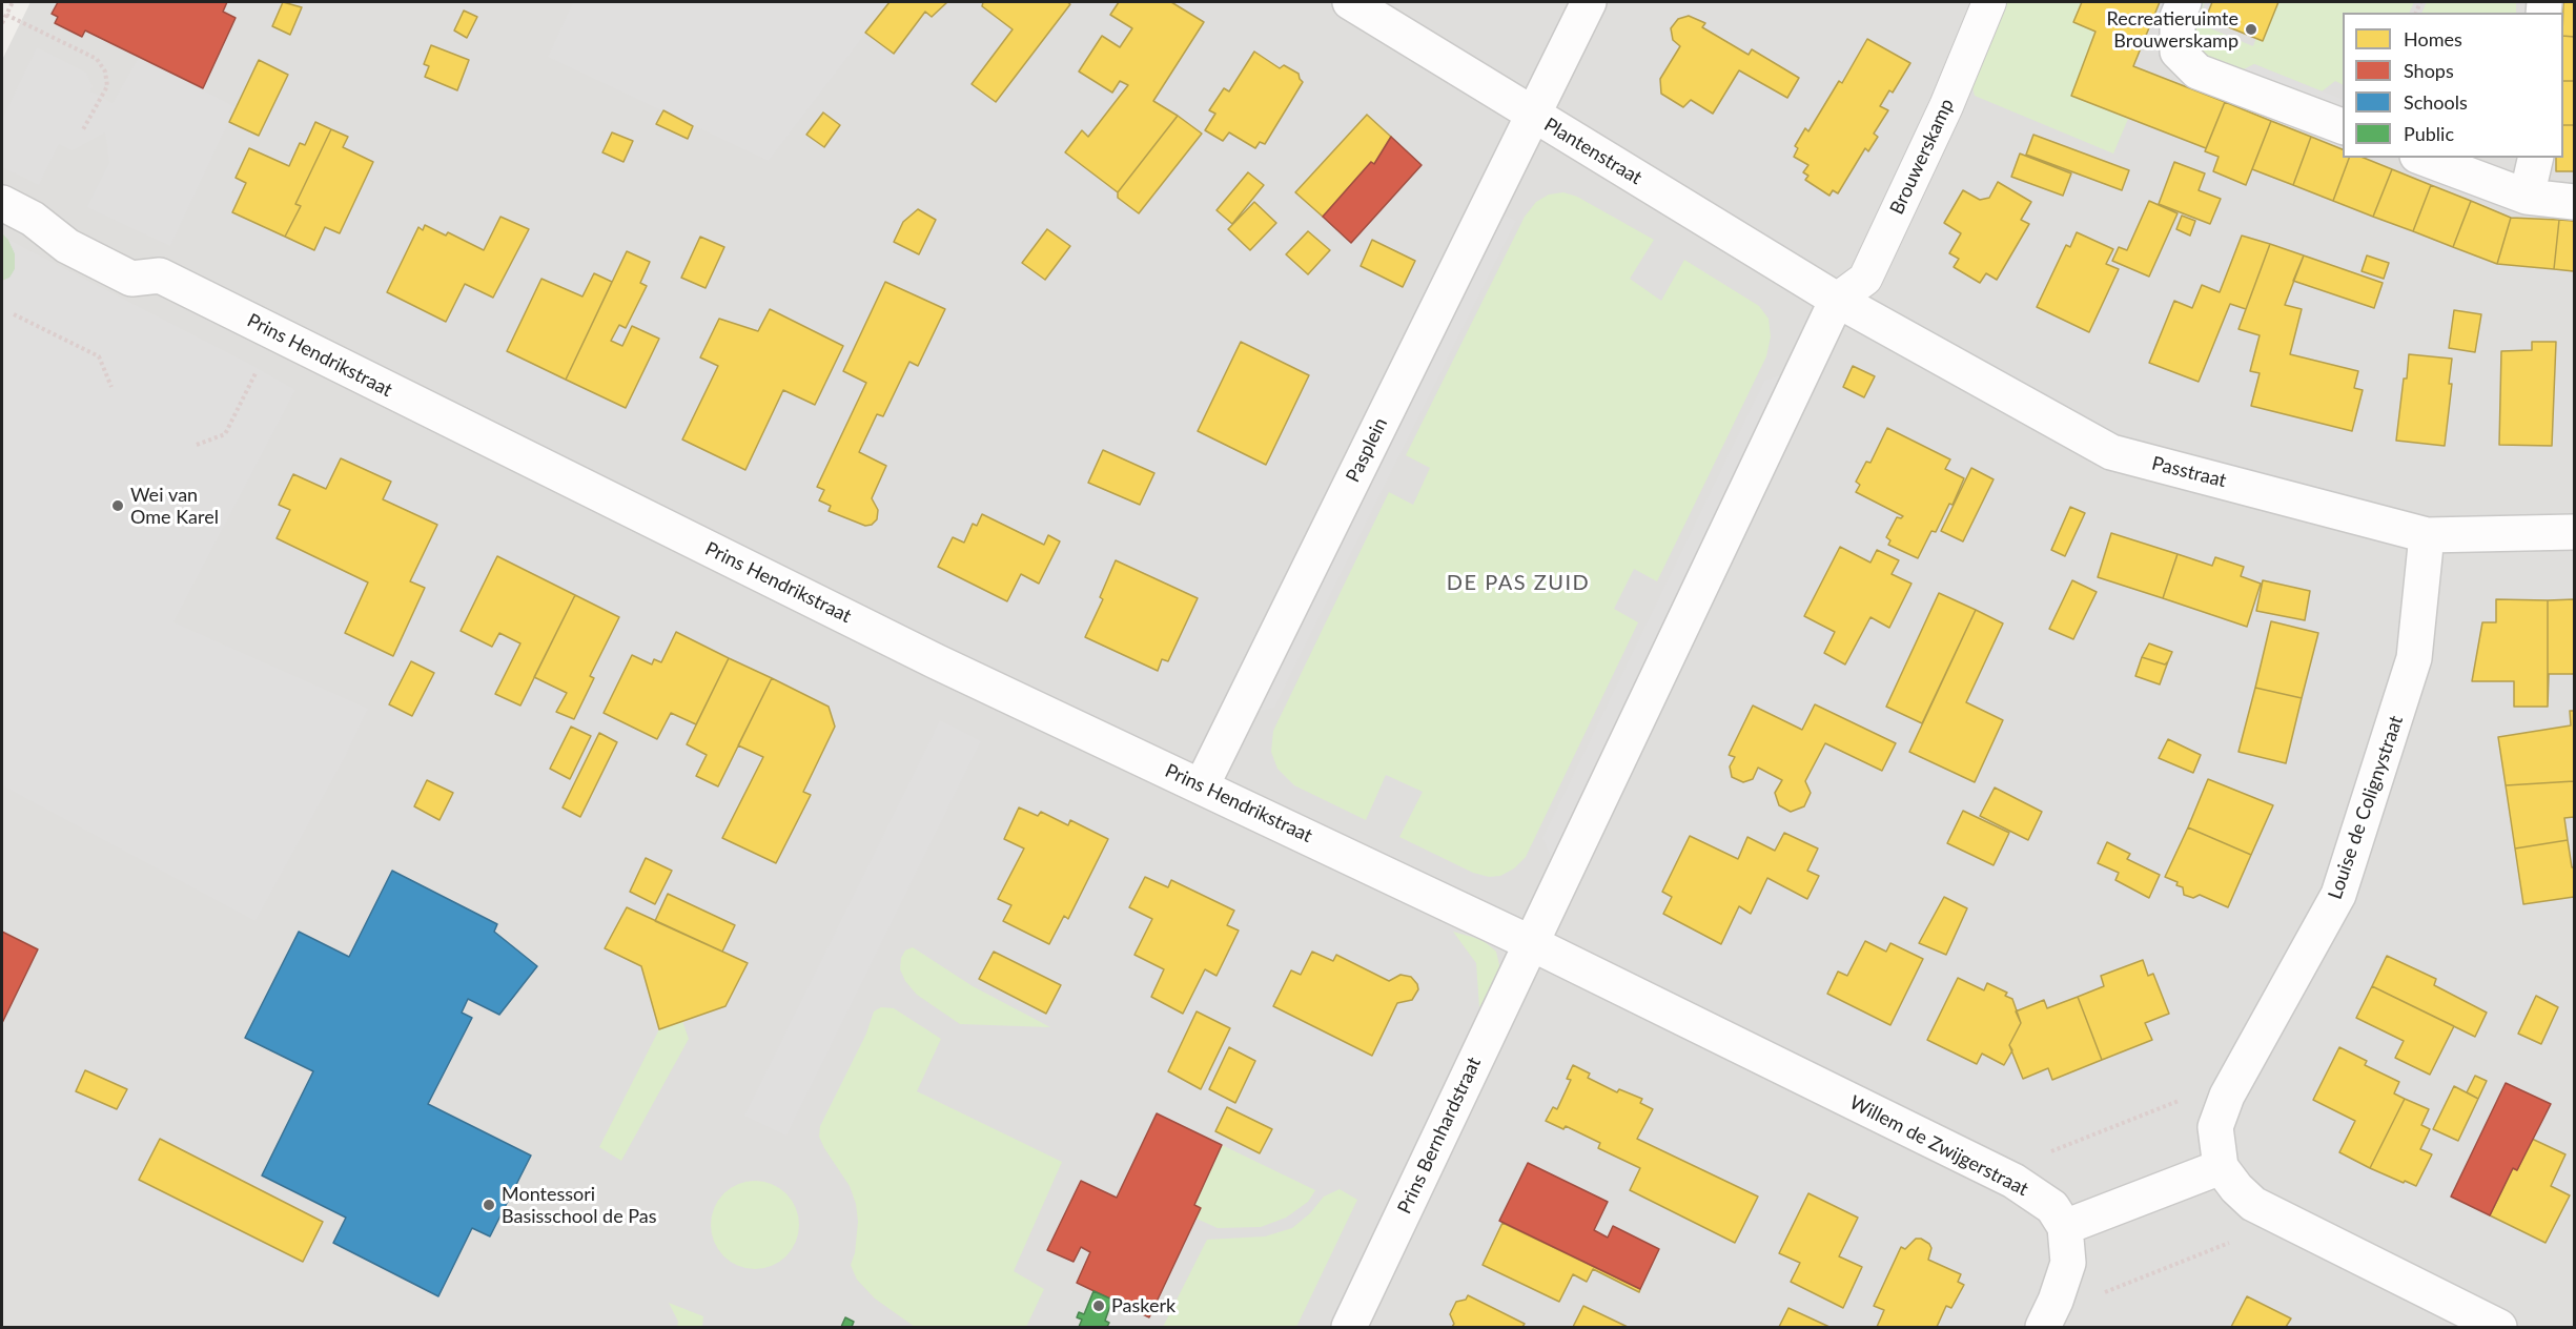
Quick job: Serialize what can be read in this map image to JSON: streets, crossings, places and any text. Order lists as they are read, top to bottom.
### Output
{
  "streets": {
    "street": [
      "Plantenstraat",
      "Brouwerskamp",
      "Prins Hendrikstraat",
      "Pasplein",
      "Passtraat",
      "Louise de Colignystraat",
      "Prins Bernhardstraat",
      "Willem de Zwijgerstraat"
    ]
  },
  "crossings": [
    ["Plantenstraat", "Brouwerskamp"],
    ["Plantenstraat", "Pasplein"],
    ["Plantenstraat", "Passtraat"],
    ["Brouwerskamp", "Passtraat"],
    ["Prins Hendrikstraat", "Pasplein"],
    ["Prins Hendrikstraat", "Prins Bernhardstraat"],
    ["Prins Hendrikstraat", "Willem de Zwijgerstraat"],
    ["Passtraat", "Louise de Colignystraat"],
    ["Prins Bernhardstraat", "Willem de Zwijgerstraat"]
  ],
  "districts": ["DE PAS ZUID"],
  "places": [
    "Recreatieruimte Brouwerskamp",
    "Wei van Ome Karel",
    "Montessori Basisschool de Pas",
    "Paskerk"
  ],
  "legend": [
    "Homes",
    "Shops",
    "Schools",
    "Public"
  ]
}
